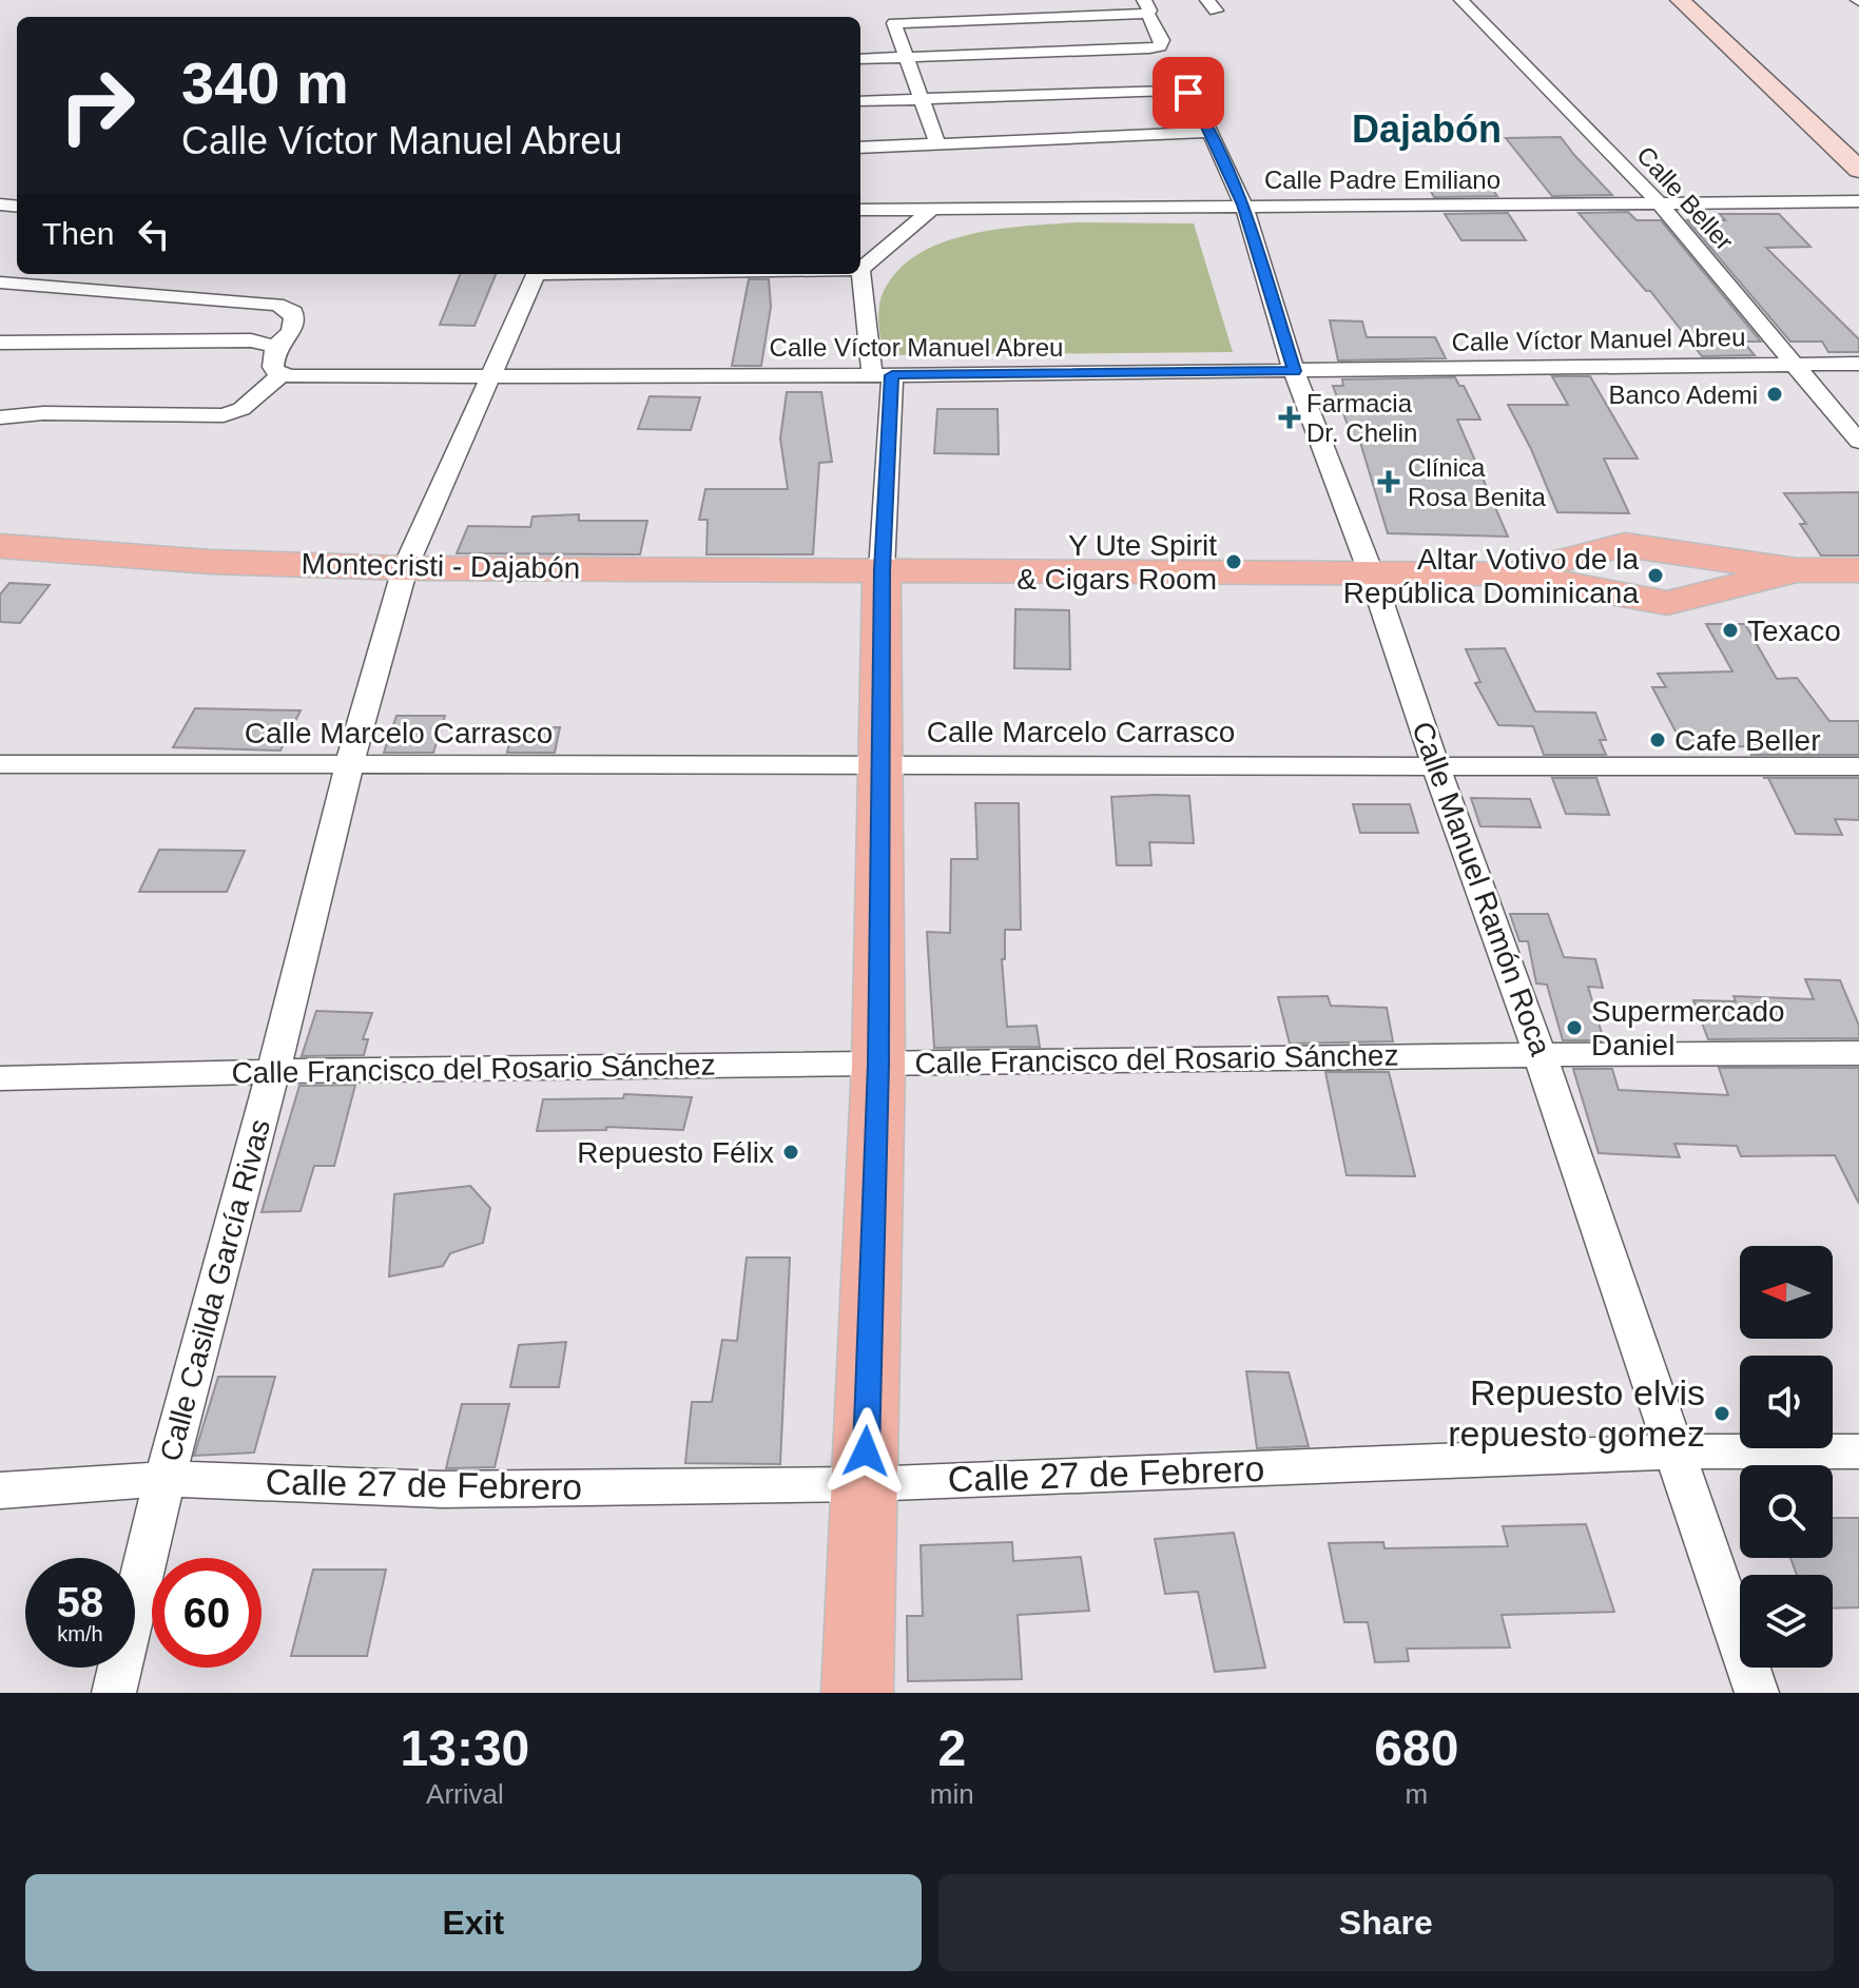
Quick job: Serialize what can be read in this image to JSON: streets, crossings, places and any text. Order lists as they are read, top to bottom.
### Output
{
  "streets": {
    "main road": ["Montecristi - Dajabón"],
    "street": [
      "Calle Padre Emiliano",
      "Calle Beller",
      "Calle Víctor Manuel Abreu",
      "Calle Marcelo Carrasco",
      "Calle Manuel Ramón Roca",
      "Calle Francisco del Rosario Sánchez",
      "Calle Casilda García Rivas",
      "Calle 27 de Febrero"
    ]
  },
  "crossings": [
    ["Calle Padre Emiliano", "Calle Beller"],
    ["Calle Padre Emiliano", "Calle Manuel Ramón Roca"],
    ["Calle Beller", "Calle Víctor Manuel Abreu"],
    ["Calle Víctor Manuel Abreu", "Calle Manuel Ramón Roca"],
    ["Calle Víctor Manuel Abreu", "Calle Casilda García Rivas"],
    ["Montecristi - Dajabón", "Calle Manuel Ramón Roca"],
    ["Montecristi - Dajabón", "Calle Casilda García Rivas"],
    ["Calle Marcelo Carrasco", "Calle Manuel Ramón Roca"],
    ["Calle Marcelo Carrasco", "Calle Casilda García Rivas"],
    ["Calle Manuel Ramón Roca", "Calle Francisco del Rosario Sánchez"],
    ["Calle Manuel Ramón Roca", "Calle 27 de Febrero"],
    ["Calle Francisco del Rosario Sánchez", "Calle Casilda García Rivas"],
    ["Calle Casilda García Rivas", "Calle 27 de Febrero"]
  ],
  "districts": ["Dajabón"],
  "places": {
    "other": [
      "Banco Ademi",
      "Y Ute Spirit & Cigars Room",
      "Altar Votivo de la República Dominicana",
      "Texaco",
      "Cafe Beller",
      "Supermercado Daniel",
      "Repuesto Félix",
      "Repuesto elvis repuesto gomez"
    ],
    "health": ["Farmacia Dr. Chelin", "Clínica Rosa Benita"]
  },
  "north": "left",
  "page": {
    "turn": ["340 m", "Calle Víctor Manuel Abreu"],
    "then": "Then",
    "speed": "58 km/h",
    "limit": "60",
    "eta": [
      "13:30",
      "Arrival",
      "2",
      "min",
      "680",
      "m"
    ],
    "buttons": ["Exit", "Share"]
  }
}
